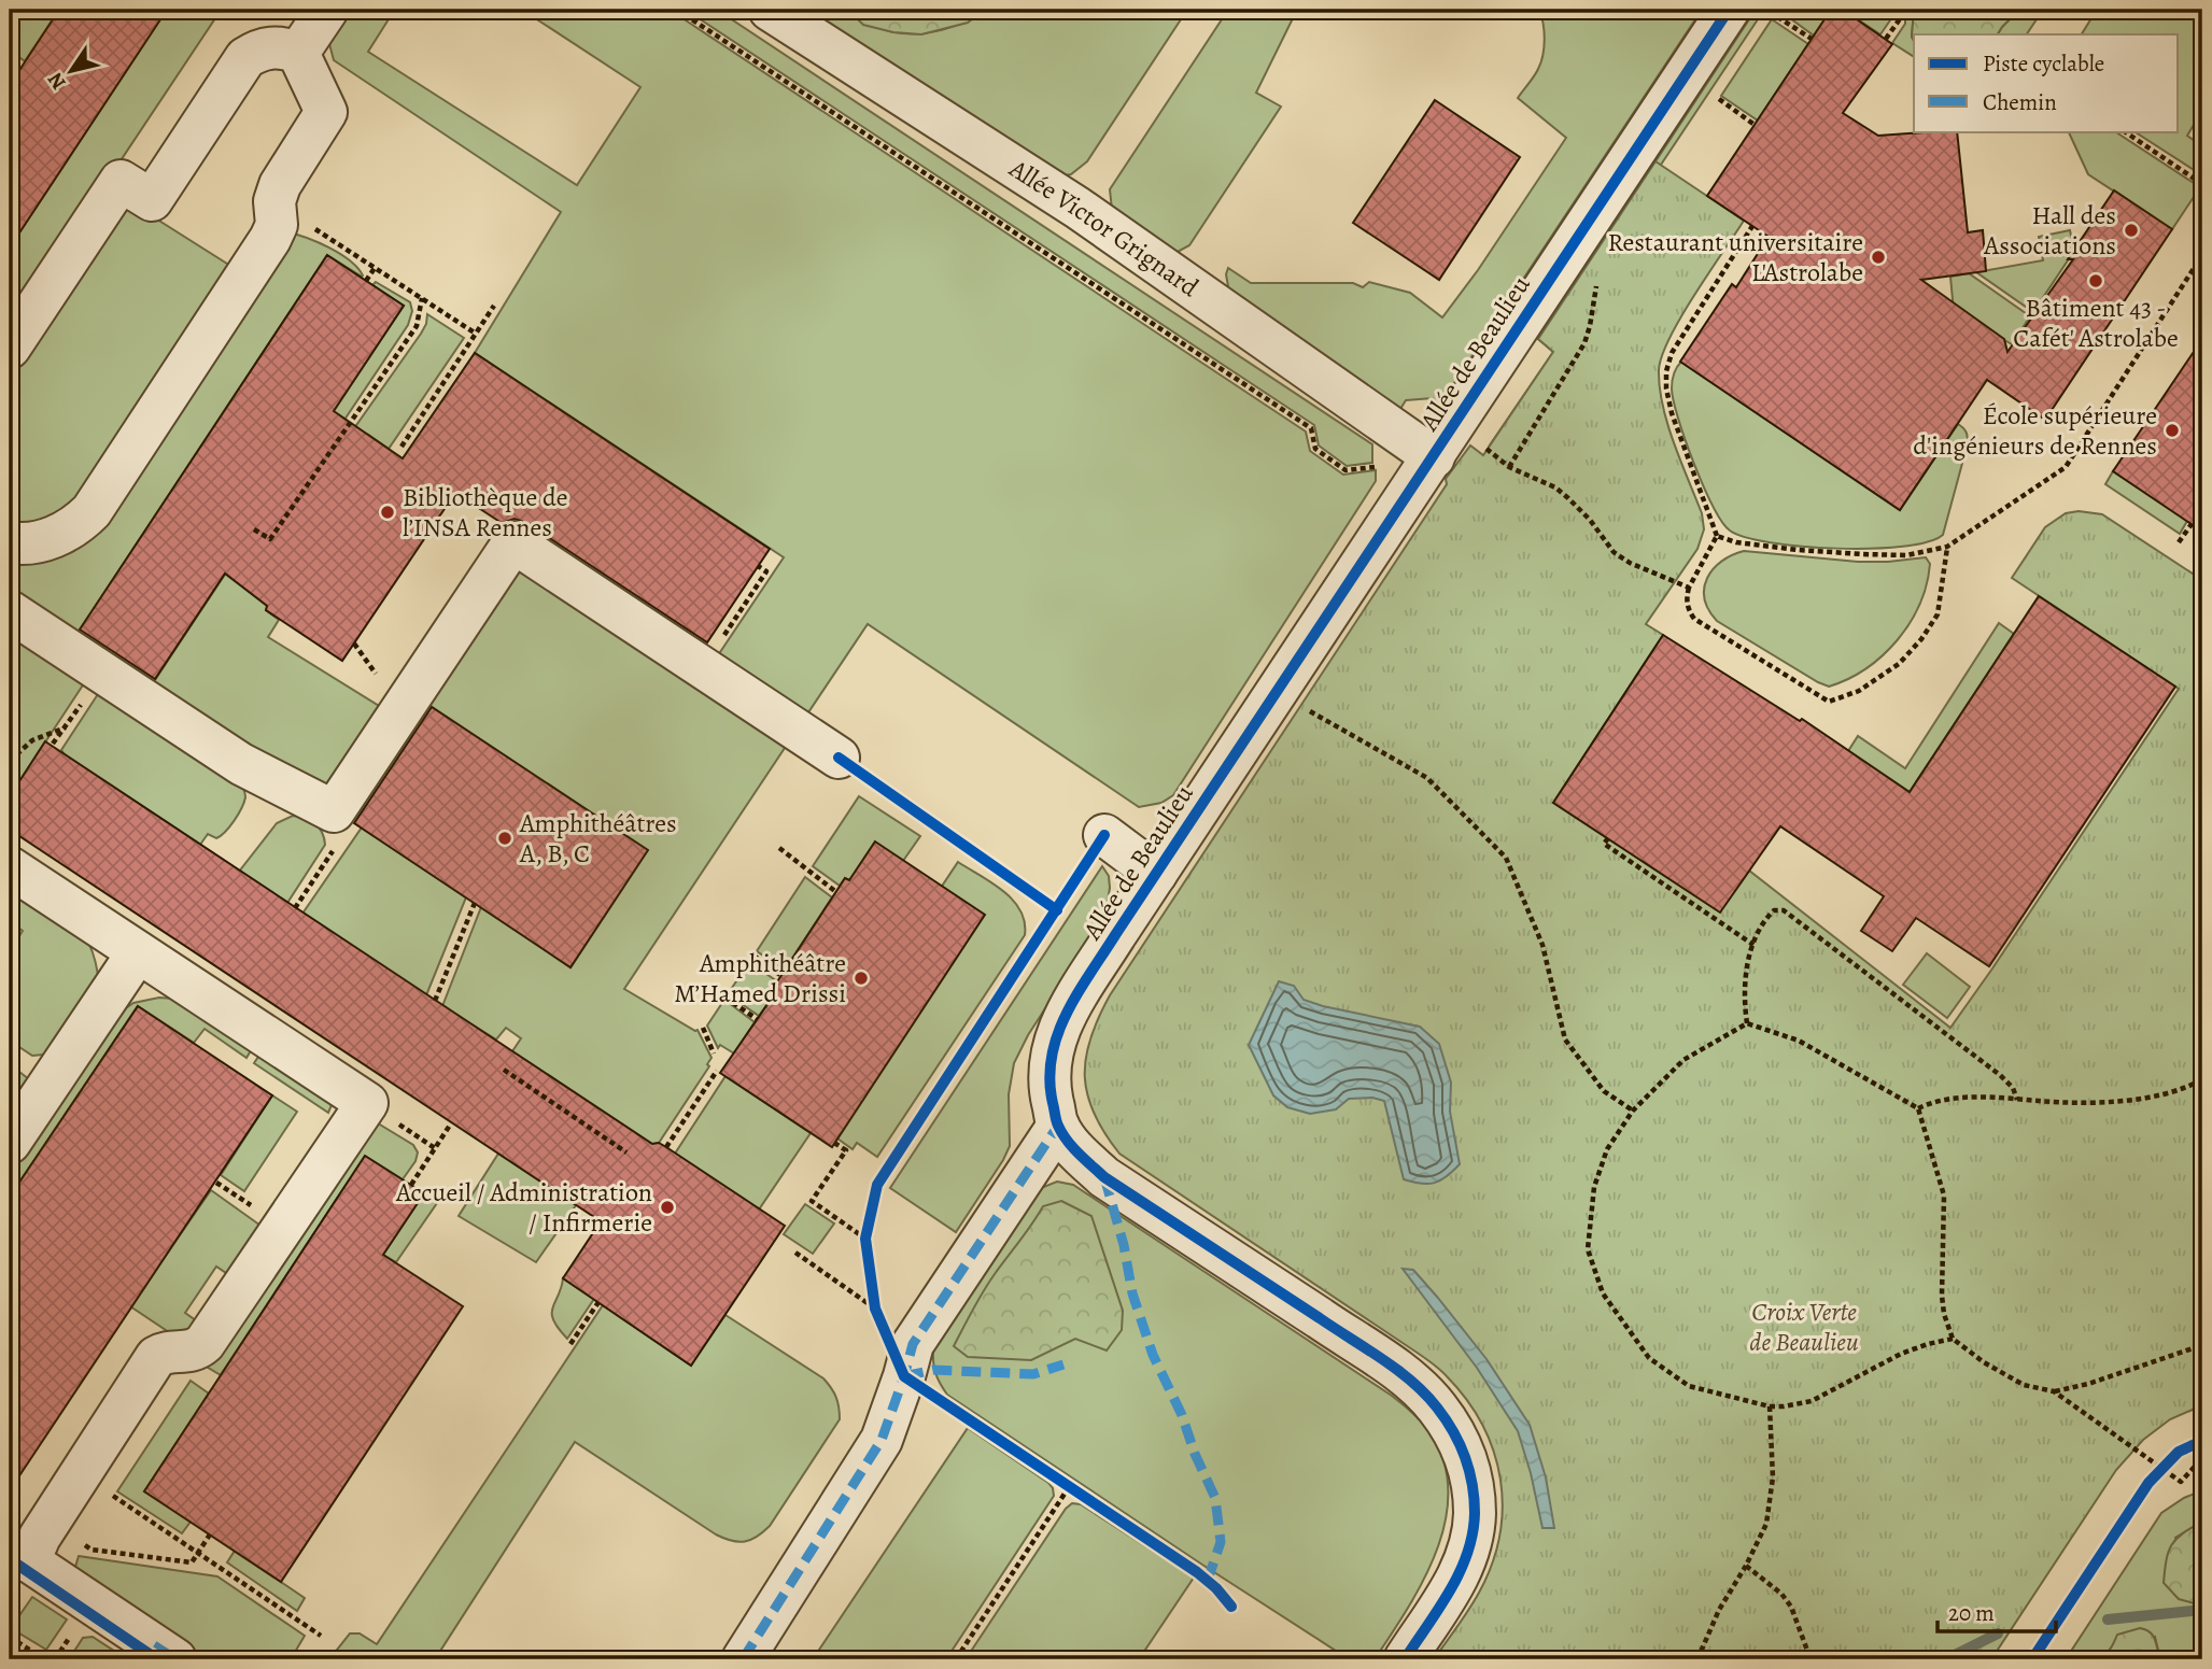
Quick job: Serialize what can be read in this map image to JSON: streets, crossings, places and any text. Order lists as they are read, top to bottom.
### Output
{
  "streets": {
    "street": ["Allée Victor Grignard", "Allée de Beaulieu"]
  },
  "crossings": [
    ["Allée Victor Grignard", "Allée de Beaulieu"]
  ],
  "parks": ["Croix Verte de Beaulieu"],
  "places": [
    "Hall des Associations",
    "Restaurant universitaire L'Astrolabe",
    "Bâtiment 43 - Cafét' Astrolabe",
    "École supérieure d'ingénieurs de Rennes",
    "Bibliothèque de l’INSA Rennes",
    "Amphithéâtres A, B, C",
    "Amphithéâtre M’Hamed Drissi",
    "Accueil / Administration / Infirmerie"
  ],
  "legend": ["Piste cyclable", "Chemin"],
  "scale_bar": "20 m",
  "north": "bottom left"
}
